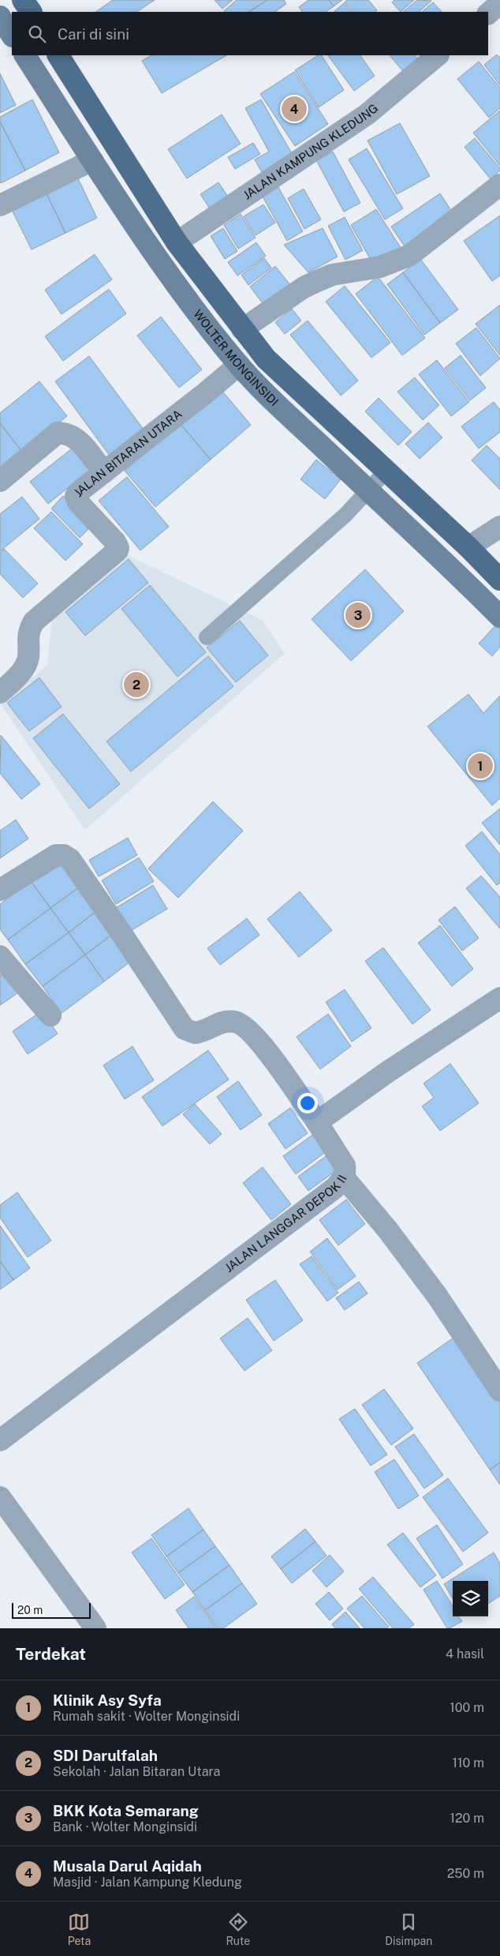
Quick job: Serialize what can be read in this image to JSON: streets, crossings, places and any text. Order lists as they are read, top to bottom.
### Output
{
  "streets": {
    "main road": ["WOLTER MONGINSIDI"],
    "street": ["JALAN KAMPUNG KLEDUNG", "JALAN BITARAN UTARA", "JALAN LANGGAR DEPOK II"]
  },
  "crossings": [
    ["JALAN KAMPUNG KLEDUNG", "WOLTER MONGINSIDI"],
    ["WOLTER MONGINSIDI", "JALAN BITARAN UTARA"]
  ],
  "scale_bar": "20 m",
  "page": {
    "search": "Cari di sini",
    "pins": [
      "4",
      "3",
      "2",
      "1"
    ],
    "scale": "20 m",
    "heading": ["Terdekat", "4 hasil"],
    "list": [
      {
        "mark": "1",
        "name": "Klinik Asy Syfa",
        "note": "Rumah sakit · Wolter Monginsidi",
        "value": "100 m"
      },
      {
        "mark": "2",
        "name": "SDI Darulfalah",
        "note": "Sekolah · Jalan Bitaran Utara",
        "value": "110 m"
      },
      {
        "mark": "3",
        "name": "BKK Kota Semarang",
        "note": "Bank · Wolter Monginsidi",
        "value": "120 m"
      },
      {
        "mark": "4",
        "name": "Musala Darul Aqidah",
        "note": "Masjid · Jalan Kampung Kledung",
        "value": "250 m"
      }
    ],
    "nav": ["Peta", "Rute", "Disimpan"]
  }
}
